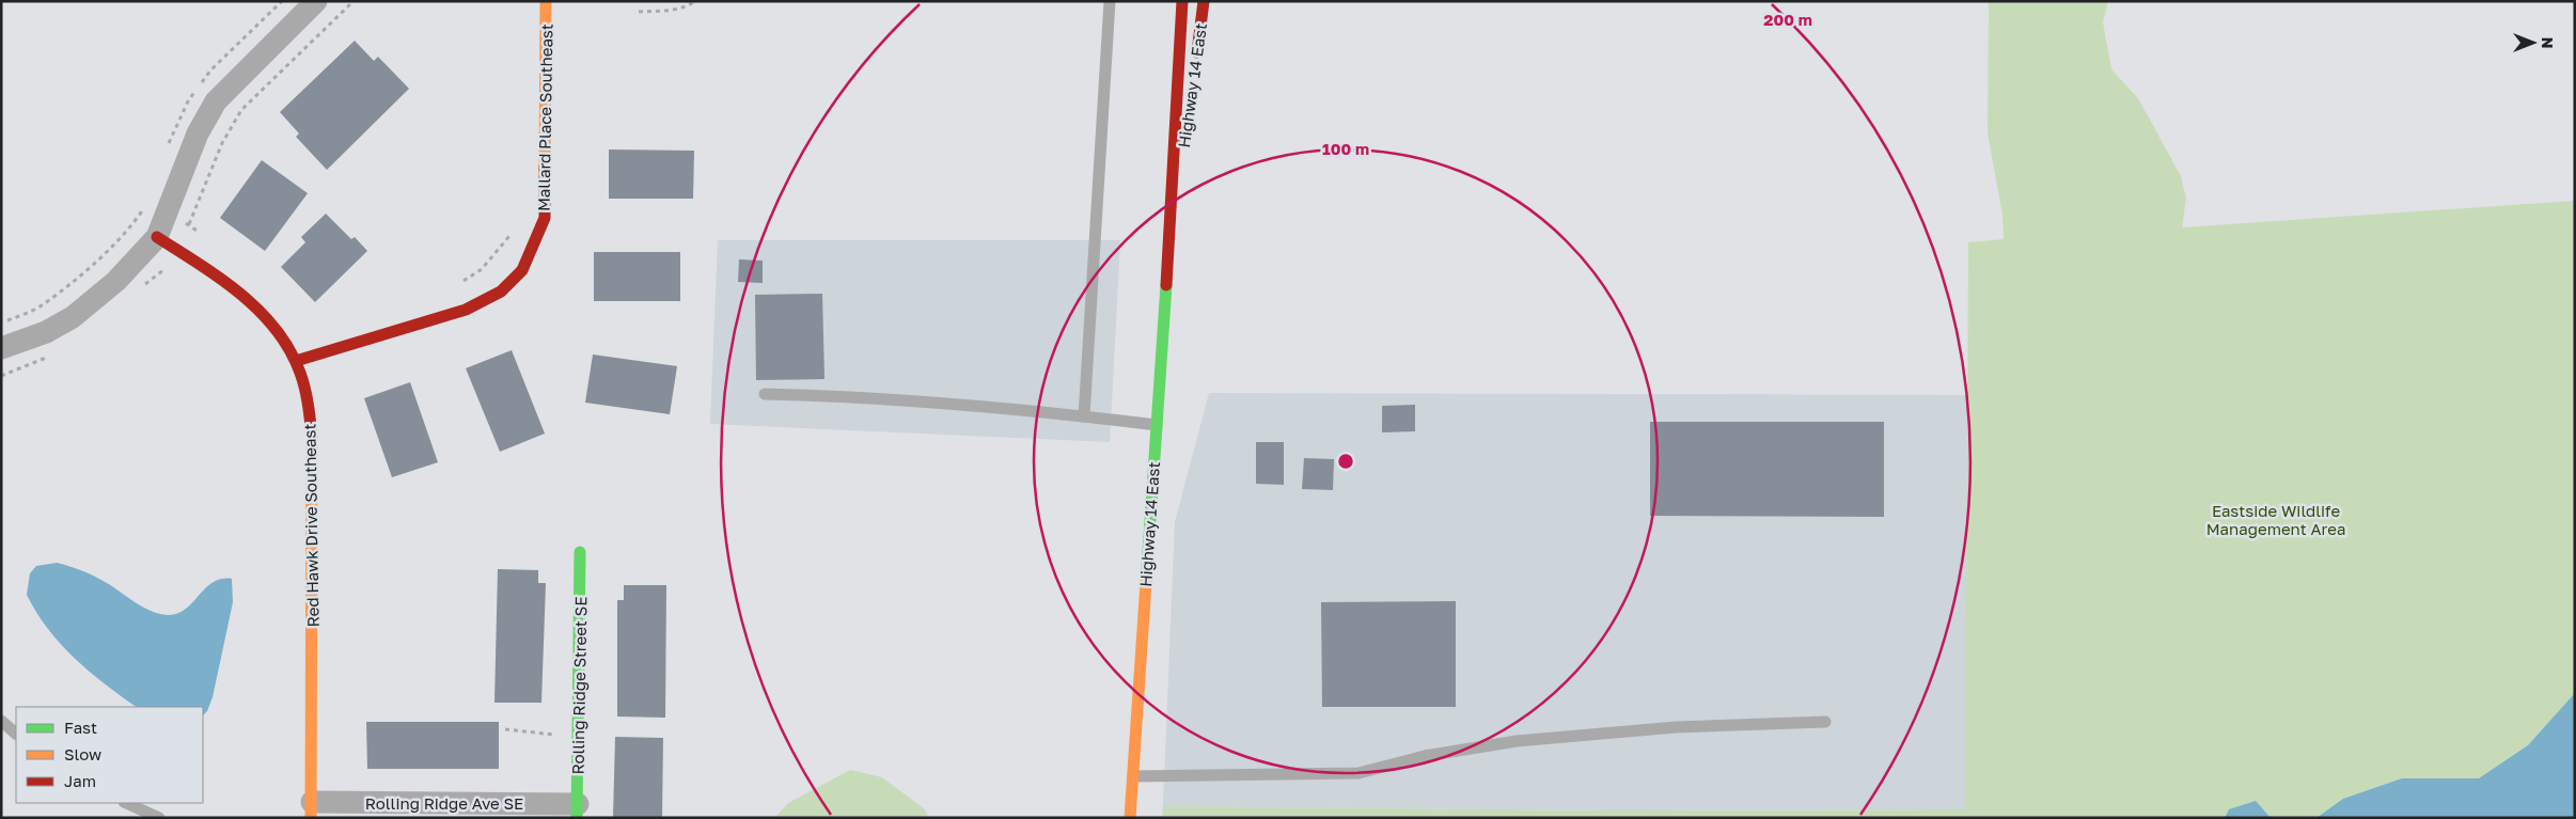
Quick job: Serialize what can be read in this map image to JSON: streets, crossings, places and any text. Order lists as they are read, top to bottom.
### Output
{
  "streets": {
    "street": [
      "Highway 14 East",
      "Mallard Place Southeast",
      "Red Hawk Drive Southeast",
      "Rolling Ridge Street SE",
      "Rolling Ridge Ave SE"
    ]
  },
  "crossings": [
    ["Mallard Place Southeast", "Red Hawk Drive Southeast"],
    ["Red Hawk Drive Southeast", "Rolling Ridge Ave SE"],
    ["Rolling Ridge Street SE", "Rolling Ridge Ave SE"]
  ],
  "parks": ["Eastside Wildlife Management Area"],
  "legend": ["Fast", "Slow", "Jam"],
  "north": "right",
  "rings": ["200 m", "100 m"]
}
